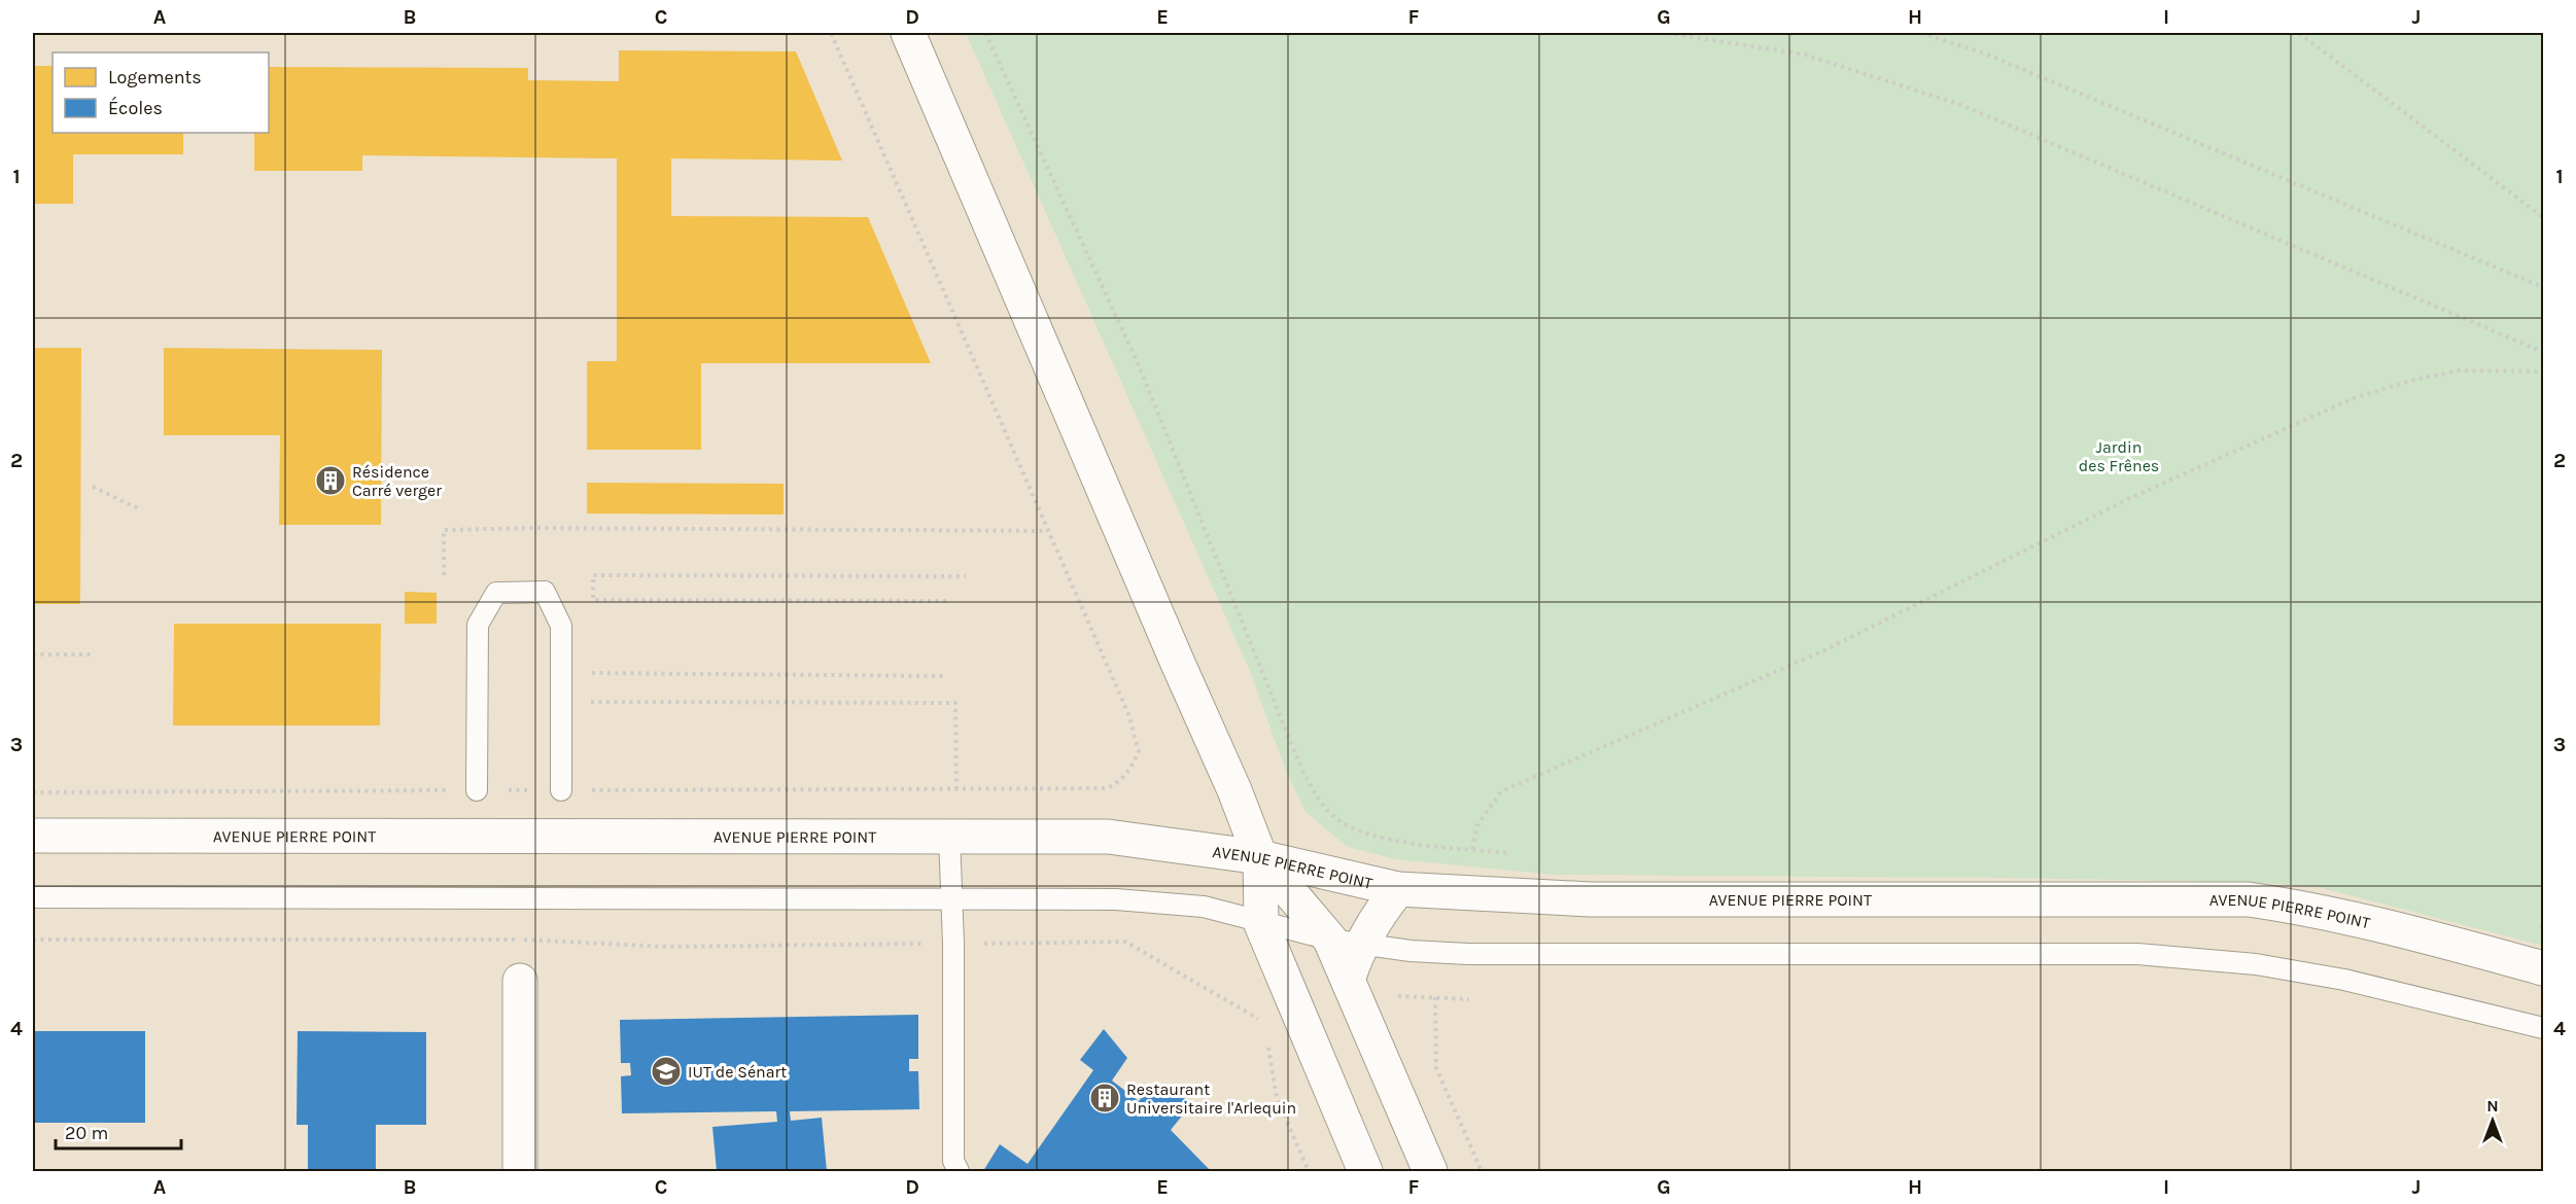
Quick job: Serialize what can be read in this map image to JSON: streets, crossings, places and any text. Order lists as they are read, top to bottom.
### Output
{
  "streets": {
    "street": ["AVENUE PIERRE POINT"]
  },
  "parks": ["Jardin des Frênes"],
  "places": {
    "building": ["Résidence Carré verger", "Restaurant Universitaire l'Arlequin"],
    "school or university": ["IUT de Sénart"]
  },
  "legend": ["Logements", "Écoles"],
  "scale_bar": "20 m",
  "north": "top",
  "grid": {
    "columns": [
      "A",
      "B",
      "C",
      "D",
      "E",
      "F",
      "G",
      "H",
      "I",
      "J"
    ],
    "rows": [
      "1",
      "2",
      "3",
      "4"
    ]
  }
}
